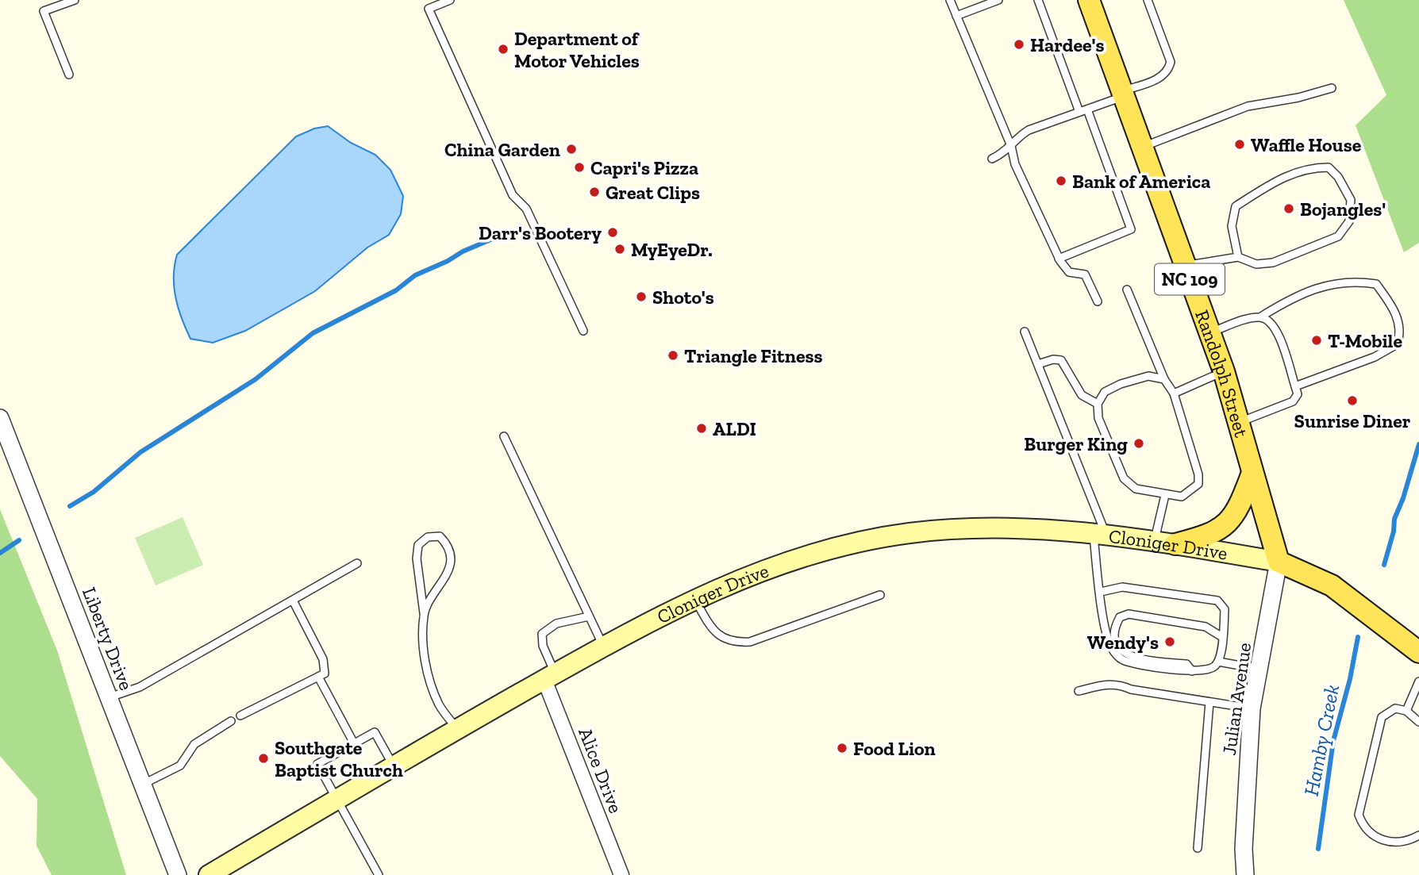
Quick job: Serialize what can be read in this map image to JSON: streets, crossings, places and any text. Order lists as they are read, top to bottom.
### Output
{
  "streets": {
    "main road": ["NC 109", "Randolph Street", "Cloniger Drive"],
    "street": ["Liberty Drive", "Julian Avenue", "Alice Drive"]
  },
  "crossings": [
    ["Randolph Street", "Cloniger Drive"],
    ["Randolph Street", "Julian Avenue"],
    ["Cloniger Drive", "Julian Avenue"],
    ["Cloniger Drive", "Alice Drive"]
  ],
  "water": ["Hamby Creek"],
  "places": [
    "Hardee's",
    "Department of Motor Vehicles",
    "Waffle House",
    "China Garden",
    "Capri's Pizza",
    "Bank of America",
    "Great Clips",
    "Bojangles'",
    "Darr's Bootery",
    "MyEyeDr.",
    "Shoto's",
    "T-Mobile",
    "Triangle Fitness",
    "Sunrise Diner",
    "ALDI",
    "Burger King",
    "Wendy's",
    "Food Lion",
    "Southgate Baptist Church"
  ]
}
